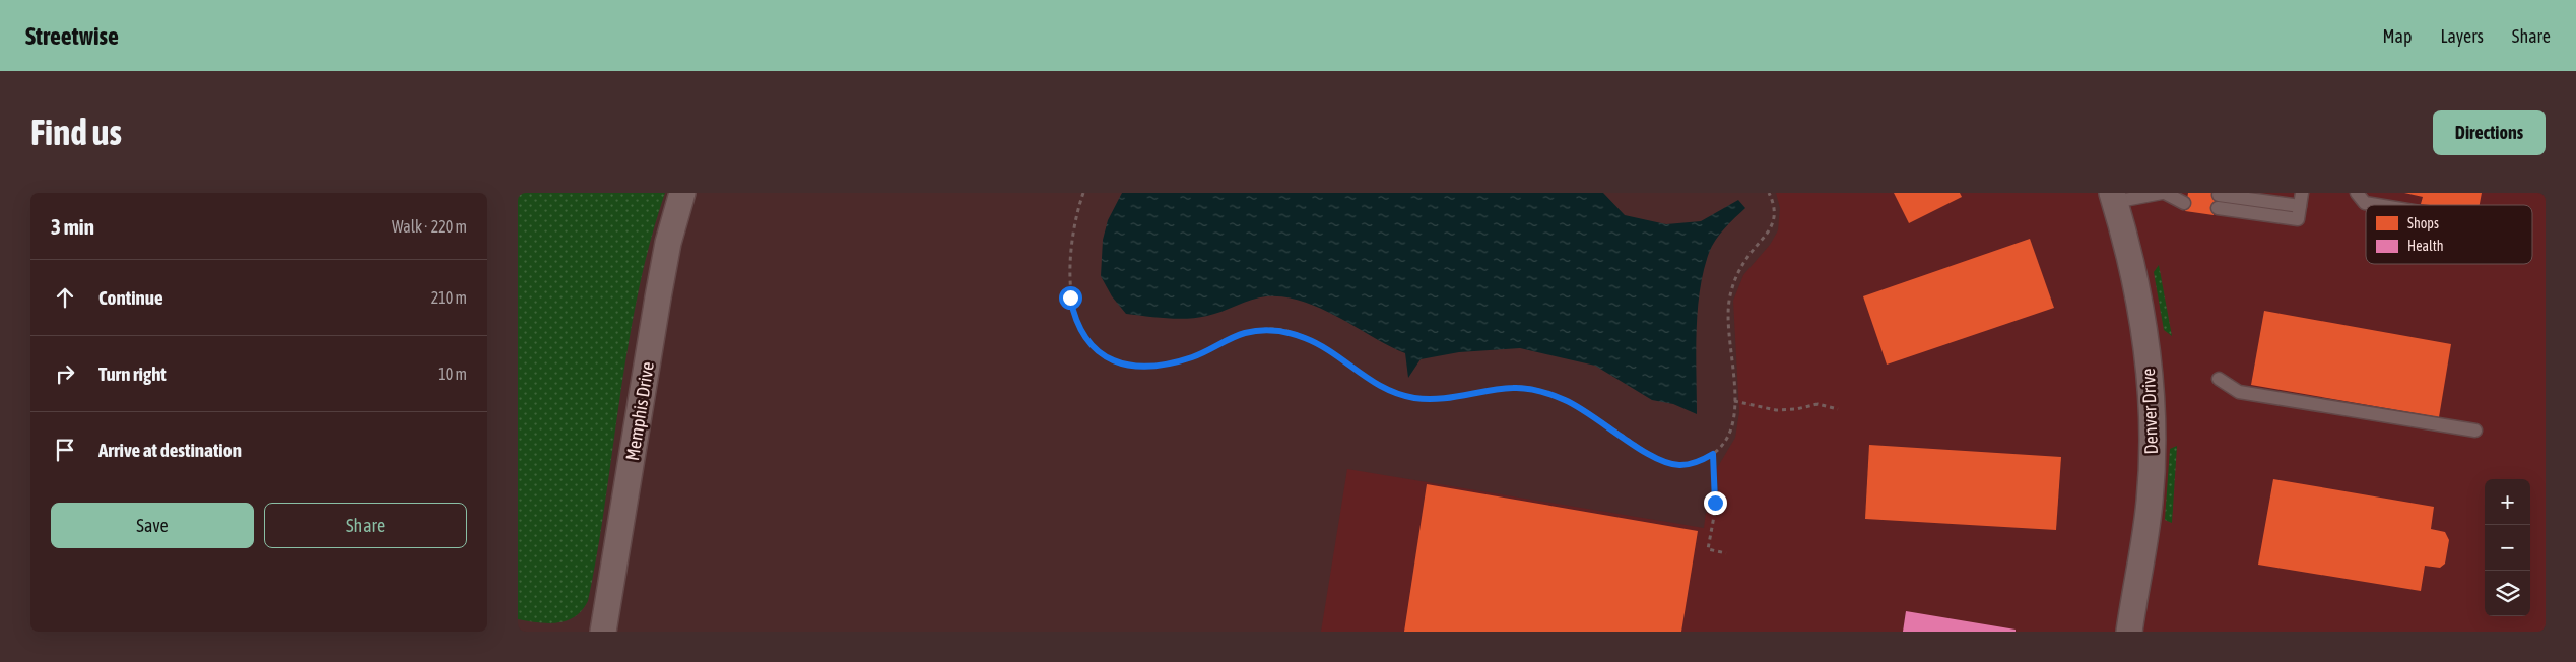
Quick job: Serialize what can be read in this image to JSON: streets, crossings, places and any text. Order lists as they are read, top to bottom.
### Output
{
  "streets": {
    "street": ["Memphis Drive", "Denver Drive"]
  },
  "legend": ["Shops", "Health"],
  "page": {
    "header": "Streetwise",
    "nav": ["Map", "Layers", "Share"],
    "buttons": [
      "Directions",
      ["Save", "Share"]
    ],
    "title": "Find us",
    "heading": ["3 min", "Walk · 220 m"],
    "list": [
      ["Continue", "210 m"],
      ["Turn right", "10 m"],
      "Arrive at destination"
    ],
    "map_buttons": ["+", "−"]
  }
}
